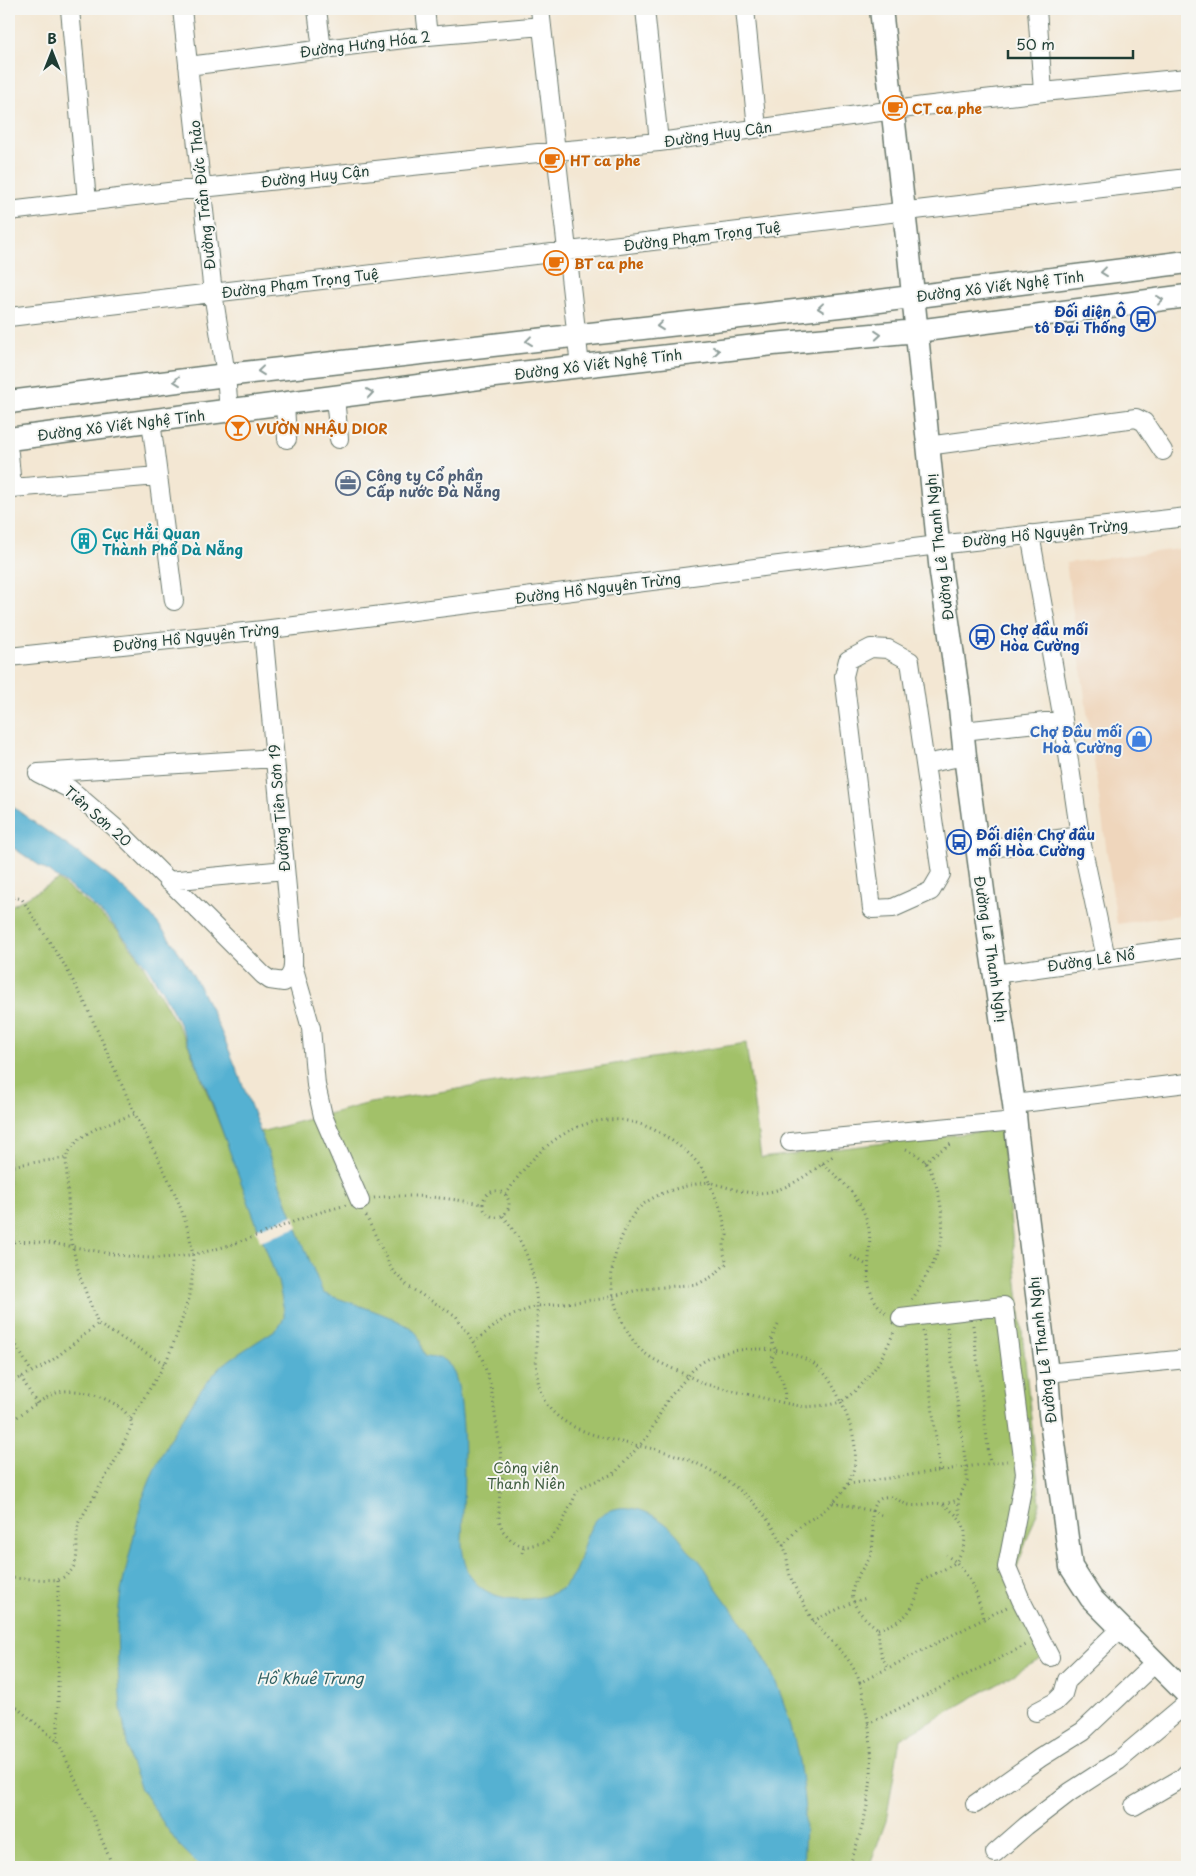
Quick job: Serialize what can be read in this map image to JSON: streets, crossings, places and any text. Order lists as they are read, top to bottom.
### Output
{
  "streets": {
    "main road": ["Đường Xô Viết Nghệ Tĩnh", "Đường Lê Thanh Nghị"],
    "street": [
      "Đường Hưng Hóa 2",
      "Đường Huy Cận",
      "Đường Trần Đức Thảo",
      "Đường Phạm Trọng Tuệ",
      "Đường Hồ Nguyên Trừng",
      "Đường Tiên Sơn 19",
      "Tiên Sơn 20",
      "Đường Lê Nổ"
    ]
  },
  "crossings": [
    ["Đường Hưng Hóa 2", "Đường Trần Đức Thảo"],
    ["Đường Huy Cận", "Đường Trần Đức Thảo"],
    ["Đường Huy Cận", "Đường Lê Thanh Nghị"],
    ["Đường Trần Đức Thảo", "Đường Phạm Trọng Tuệ"],
    ["Đường Trần Đức Thảo", "Đường Xô Viết Nghệ Tĩnh"],
    ["Đường Phạm Trọng Tuệ", "Đường Lê Thanh Nghị"],
    ["Đường Xô Viết Nghệ Tĩnh", "Đường Lê Thanh Nghị"],
    ["Đường Hồ Nguyên Trừng", "Đường Lê Thanh Nghị"],
    ["Đường Hồ Nguyên Trừng", "Đường Tiên Sơn 19"],
    ["Đường Lê Thanh Nghị", "Đường Lê Nổ"],
    ["Đường Tiên Sơn 19", "Tiên Sơn 20"]
  ],
  "water": ["Hồ Khuê Trung"],
  "parks": ["Công viên Thanh Niên"],
  "places": {
    "cafe": ["CT ca phe", "HT ca phe", "BT ca phe"],
    "bus stop": ["Đối diện Ô tô Đại Thống", "Chợ đầu mối Hòa Cường", "Đối diện Chợ đầu mối Hòa Cường"],
    "bar": ["VƯỜN NHẬU DIOR"],
    "office": ["Công ty Cổ phần Cấp nước Đà Nẵng"],
    "building": ["Cục Hẳi Quan Thành Phổ Dà Nẵng"],
    "shop": ["Chợ Đầu mối Hoà Cường"]
  },
  "scale_bar": "50 m",
  "north": "top"
}
